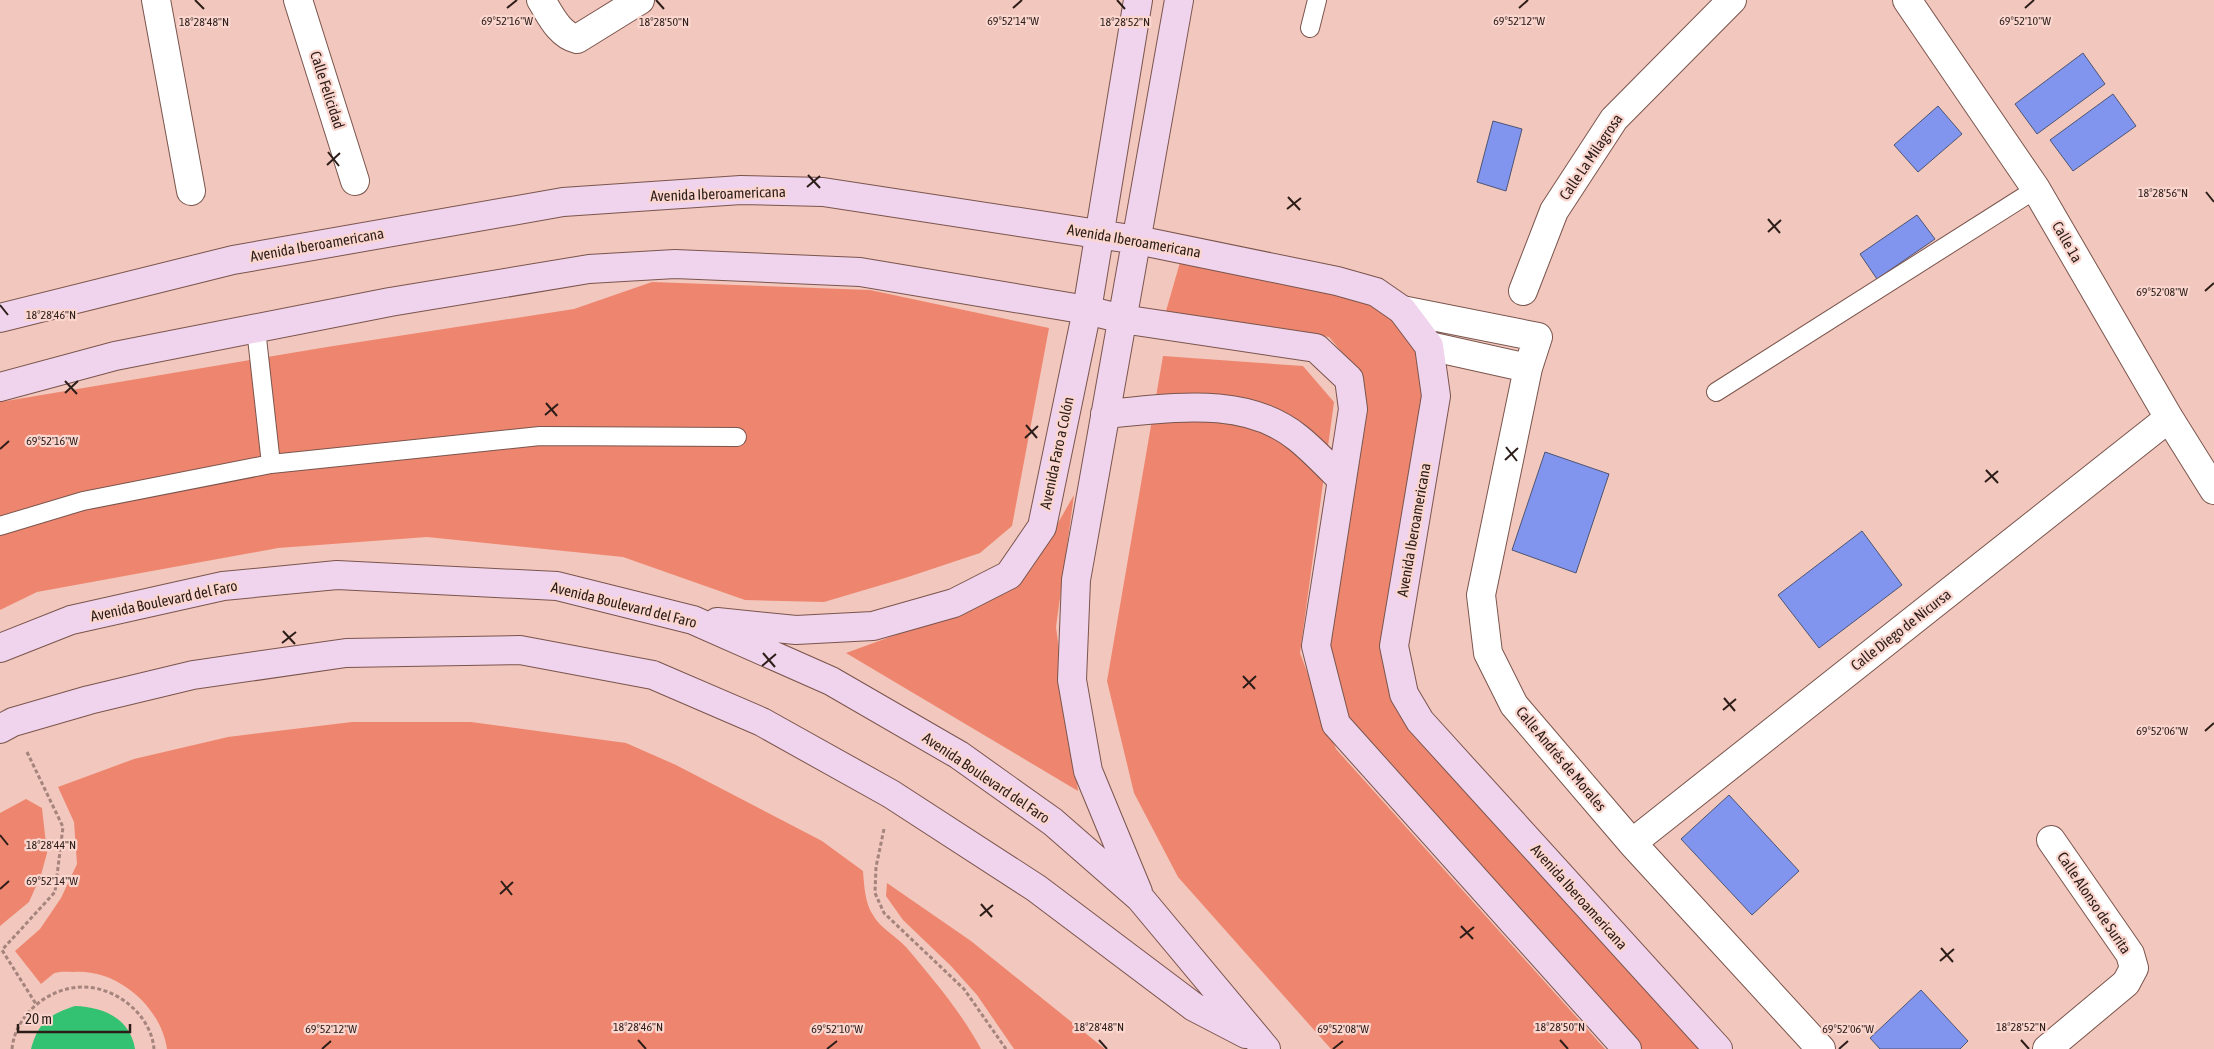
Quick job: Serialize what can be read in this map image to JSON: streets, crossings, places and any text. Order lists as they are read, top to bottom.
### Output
{
  "streets": {
    "street": [
      "Calle Felicidad",
      "Calle La Milagrosa",
      "Avenida Iberoamericana",
      "Calle 1a",
      "Avenida Faro a Colón",
      "Avenida Boulevard del Faro",
      "Calle Diego de Nicursa",
      "Calle Andrés de Morales",
      "Calle Alonso de Surita"
    ]
  },
  "crossings": [
    ["Avenida Iberoamericana", "Avenida Faro a Colón"],
    ["Avenida Iberoamericana", "Calle Andrés de Morales"],
    ["Calle 1a", "Calle Diego de Nicursa"],
    ["Avenida Faro a Colón", "Avenida Boulevard del Faro"],
    ["Calle Diego de Nicursa", "Calle Andrés de Morales"]
  ],
  "scale_bar": "20 m",
  "coordinates": [
    "69°52'16\"W",
    "69°52'14\"W",
    "69°52'12\"W",
    "69°52'10\"W",
    "18°28'48\"N",
    "18°28'50\"N",
    "18°28'52\"N",
    "18°28'56\"N",
    "69°52'08\"W",
    "18°28'46\"N",
    "69°52'06\"W",
    "18°28'44\"N"
  ]
}
